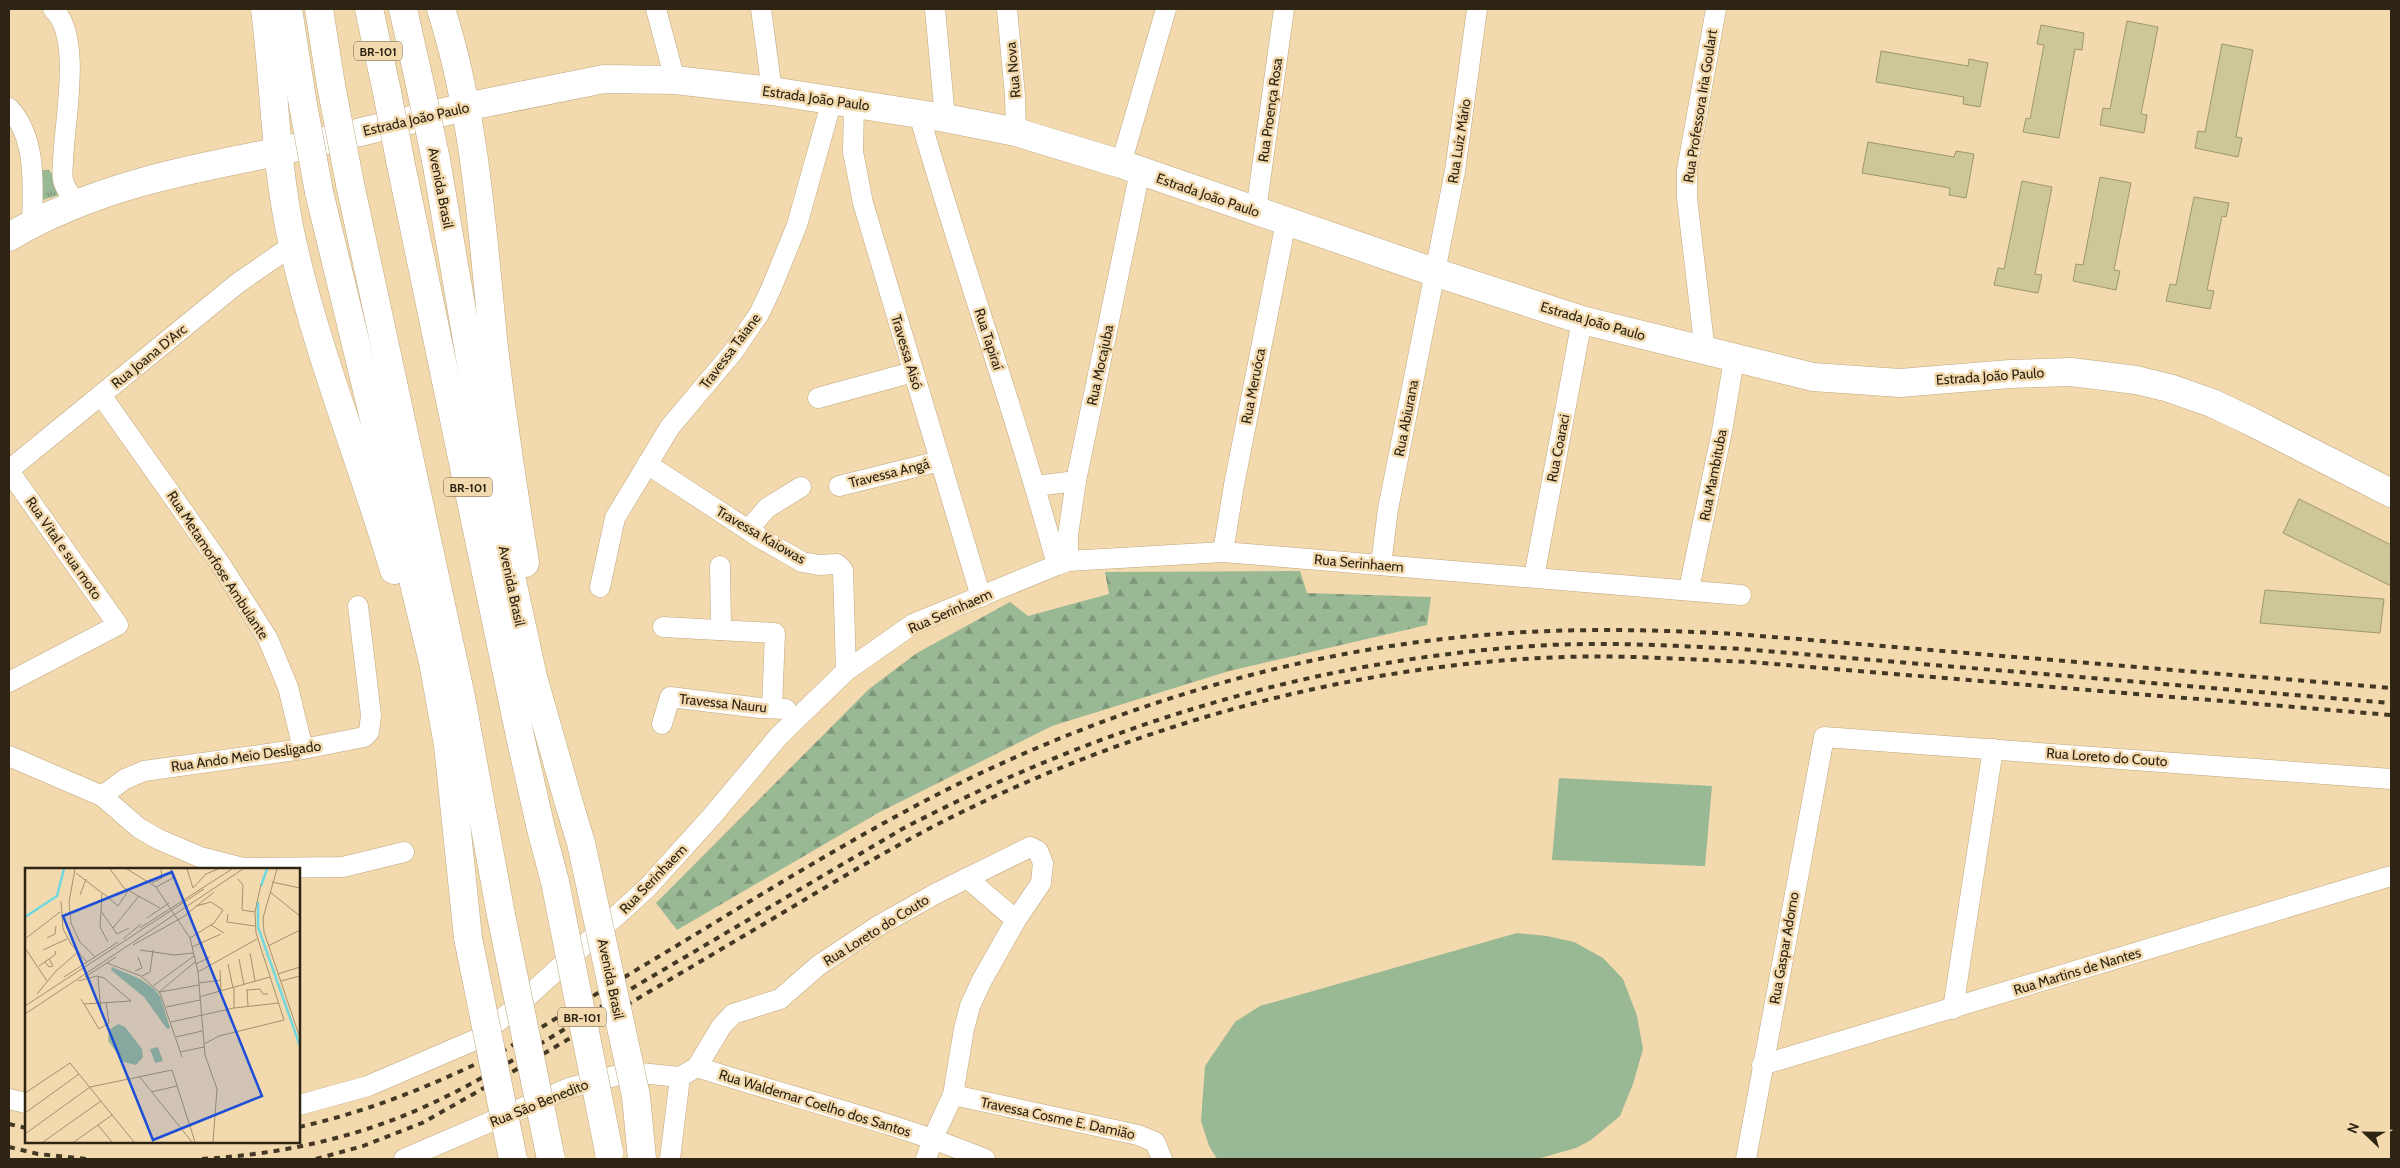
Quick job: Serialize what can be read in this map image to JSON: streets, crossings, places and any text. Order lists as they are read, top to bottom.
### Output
{
  "streets": {
    "main road": ["BR-101", "Estrada João Paulo", "Avenida Brasil"],
    "street": [
      "Rua Nova",
      "Rua Professora Iria Goulart",
      "Rua Proença Rosa",
      "Rua Luiz Mário",
      "Rua Tapiraí",
      "Travessa Taiane",
      "Travessa Aisó",
      "Rua Joana D'Arc",
      "Rua Mocajuba",
      "Rua Meruóca",
      "Rua Abiurana",
      "Rua Coaraci",
      "Travessa Angá",
      "Rua Mambituba",
      "Travessa Kaiowas",
      "Rua Vital e sua moto",
      "Rua Serinhaem",
      "Rua Metamorfose Ambulante",
      "Travessa Nauru",
      "Rua Ando Meio Desligado",
      "Rua Loreto do Couto",
      "Rua Gaspar Adorno",
      "Rua Martins de Nantes",
      "Rua Sāo Benedito",
      "Rua Waldemar Coelho dos Santos",
      "Travessa Cosme E. Damião"
    ]
  },
  "crossings": [
    ["Rua Nova", "Estrada João Paulo"],
    ["Estrada João Paulo", "Rua Professora Iria Goulart"],
    ["Estrada João Paulo", "Rua Proença Rosa"],
    ["Estrada João Paulo", "Rua Luiz Mário"],
    ["Estrada João Paulo", "Rua Tapiraí"],
    ["Estrada João Paulo", "Travessa Taiane"],
    ["Estrada João Paulo", "Travessa Aisó"],
    ["Estrada João Paulo", "Rua Mocajuba"],
    ["Estrada João Paulo", "Rua Meruóca"],
    ["Estrada João Paulo", "Rua Abiurana"],
    ["Estrada João Paulo", "Rua Coaraci"],
    ["Estrada João Paulo", "Rua Mambituba"],
    ["Rua Luiz Mário", "Rua Abiurana"],
    ["Rua Tapiraí", "Rua Mocajuba"],
    ["Rua Tapiraí", "Rua Serinhaem"],
    ["Travessa Taiane", "Travessa Aisó"],
    ["Travessa Taiane", "Travessa Kaiowas"],
    ["Travessa Aisó", "Travessa Angá"],
    ["Travessa Aisó", "Rua Serinhaem"],
    ["Rua Joana D'Arc", "Rua Vital e sua moto"],
    ["Rua Joana D'Arc", "Rua Metamorfose Ambulante"],
    ["Rua Mocajuba", "Rua Serinhaem"],
    ["Rua Meruóca", "Rua Serinhaem"],
    ["Rua Abiurana", "Rua Serinhaem"],
    ["Rua Coaraci", "Rua Serinhaem"],
    ["Rua Mambituba", "Rua Serinhaem"],
    ["Travessa Kaiowas", "Rua Serinhaem"],
    ["Rua Serinhaem", "Travessa Nauru"],
    ["Rua Metamorfose Ambulante", "Rua Ando Meio Desligado"],
    ["Rua Loreto do Couto", "Rua Gaspar Adorno"],
    ["Rua Loreto do Couto", "Rua Sāo Benedito"],
    ["Rua Loreto do Couto", "Rua Waldemar Coelho dos Santos"],
    ["Rua Gaspar Adorno", "Rua Martins de Nantes"],
    ["Rua Sāo Benedito", "Rua Waldemar Coelho dos Santos"]
  ],
  "north": "left"
}
